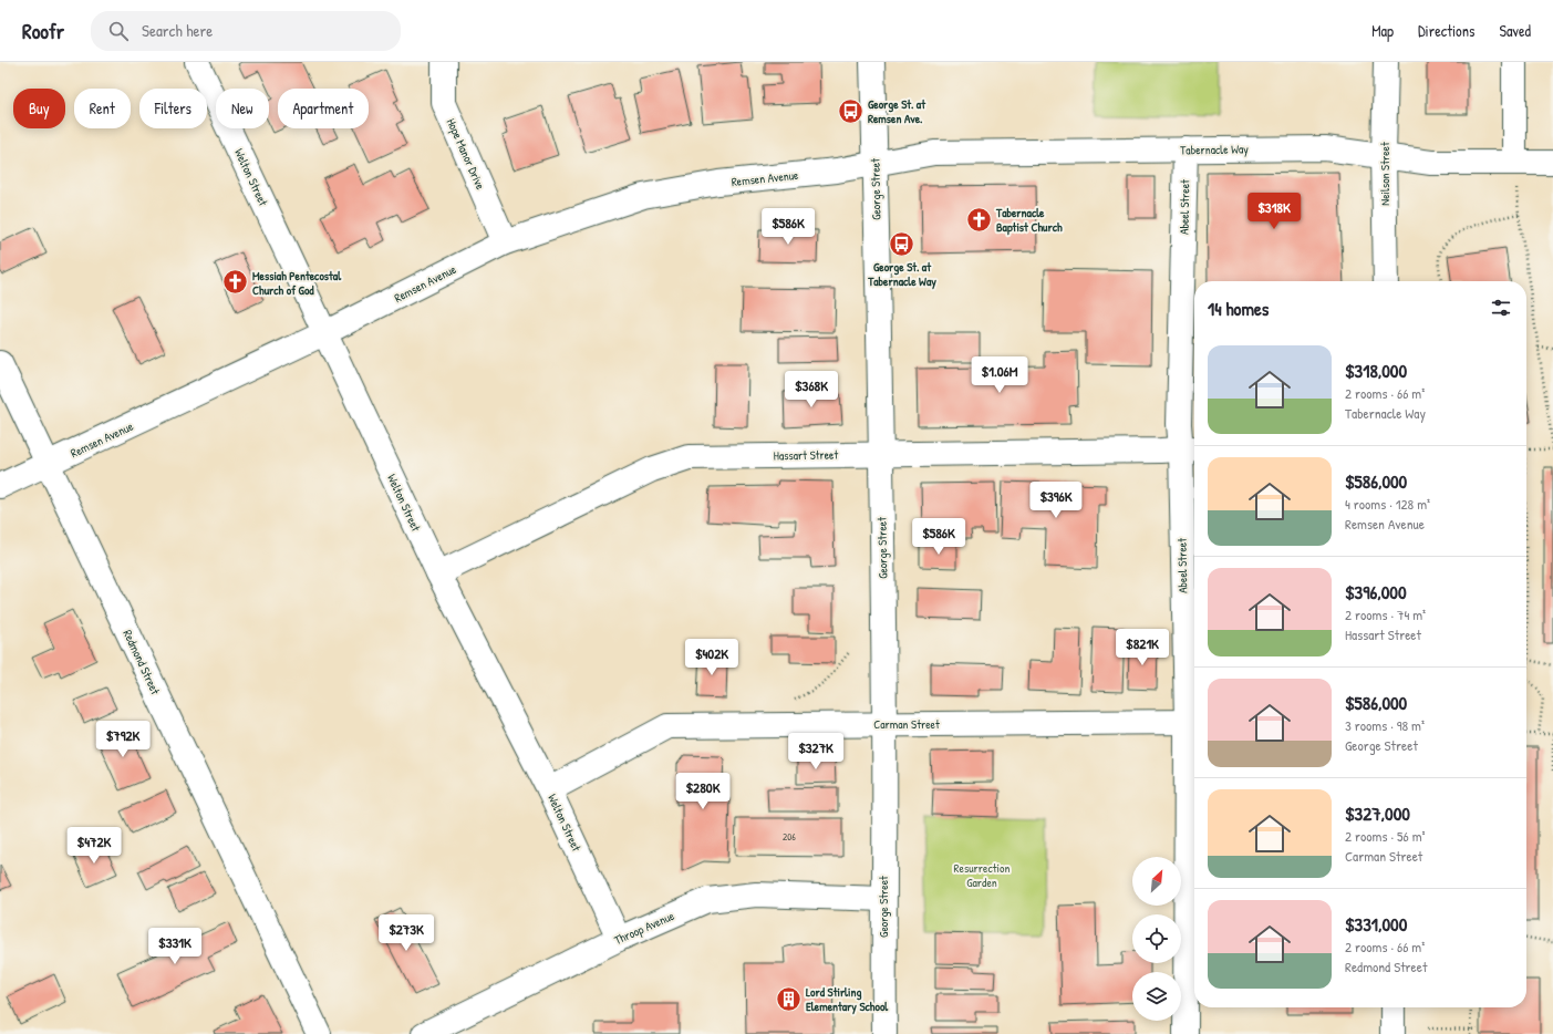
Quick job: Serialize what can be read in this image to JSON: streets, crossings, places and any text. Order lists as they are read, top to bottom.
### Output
{
  "streets": {
    "street": [
      "Tabernacle Way",
      "Hope Manor Drive",
      "Neilson Street",
      "Welton Street",
      "Remsen Avenue",
      "George Street",
      "Abeel Street",
      "Hassart Street",
      "Redmond Street",
      "Carman Street",
      "Throop Avenue"
    ]
  },
  "crossings": [
    ["Tabernacle Way", "Neilson Street"],
    ["Tabernacle Way", "Remsen Avenue"],
    ["Tabernacle Way", "George Street"],
    ["Tabernacle Way", "Abeel Street"],
    ["Hope Manor Drive", "Remsen Avenue"],
    ["Welton Street", "Remsen Avenue"],
    ["Welton Street", "Hassart Street"],
    ["Welton Street", "Carman Street"],
    ["Welton Street", "Throop Avenue"],
    ["Remsen Avenue", "George Street"],
    ["Remsen Avenue", "Redmond Street"],
    ["George Street", "Hassart Street"],
    ["George Street", "Carman Street"],
    ["George Street", "Throop Avenue"],
    ["Abeel Street", "Hassart Street"],
    ["Abeel Street", "Carman Street"]
  ],
  "parks": ["Resurrection Garden"],
  "places": {
    "bus stop": ["George St. at Remsen Ave.", "George St. at Tabernacle Way"],
    "church": ["Tabernacle Baptist Church", "Messiah Pentecostal Church of God"],
    "building": ["Lord Stirling Elementary School"]
  },
  "house_numbers": ["206"],
  "north": "top right",
  "page": {
    "header": "Roofr",
    "search": "Search here",
    "nav": ["Map", "Directions", "Saved"],
    "chip": [
      "Buy",
      "Rent",
      "Filters",
      "New",
      "Apartment"
    ],
    "price": [
      "$318K",
      "$586K",
      "$1.06M",
      "$368K",
      "$396K",
      "$586K",
      "$821K",
      "$402K",
      "$792K",
      "$327K",
      "$280K",
      "$472K",
      "$273K",
      "$331K"
    ],
    "heading": "14 homes",
    "list": [
      {
        "name": "$318,000",
        "note": "2 rooms · 66 m² · Tabernacle Way"
      },
      {
        "name": "$586,000",
        "note": "4 rooms · 128 m² · Remsen Avenue"
      },
      {
        "name": "$396,000",
        "note": "2 rooms · 74 m² · Hassart Street"
      },
      {
        "name": "$586,000",
        "note": "3 rooms · 98 m² · George Street"
      },
      {
        "name": "$327,000",
        "note": "2 rooms · 56 m² · Carman Street"
      },
      {
        "name": "$331,000",
        "note": "2 rooms · 66 m² · Redmond Street"
      }
    ]
  }
}
